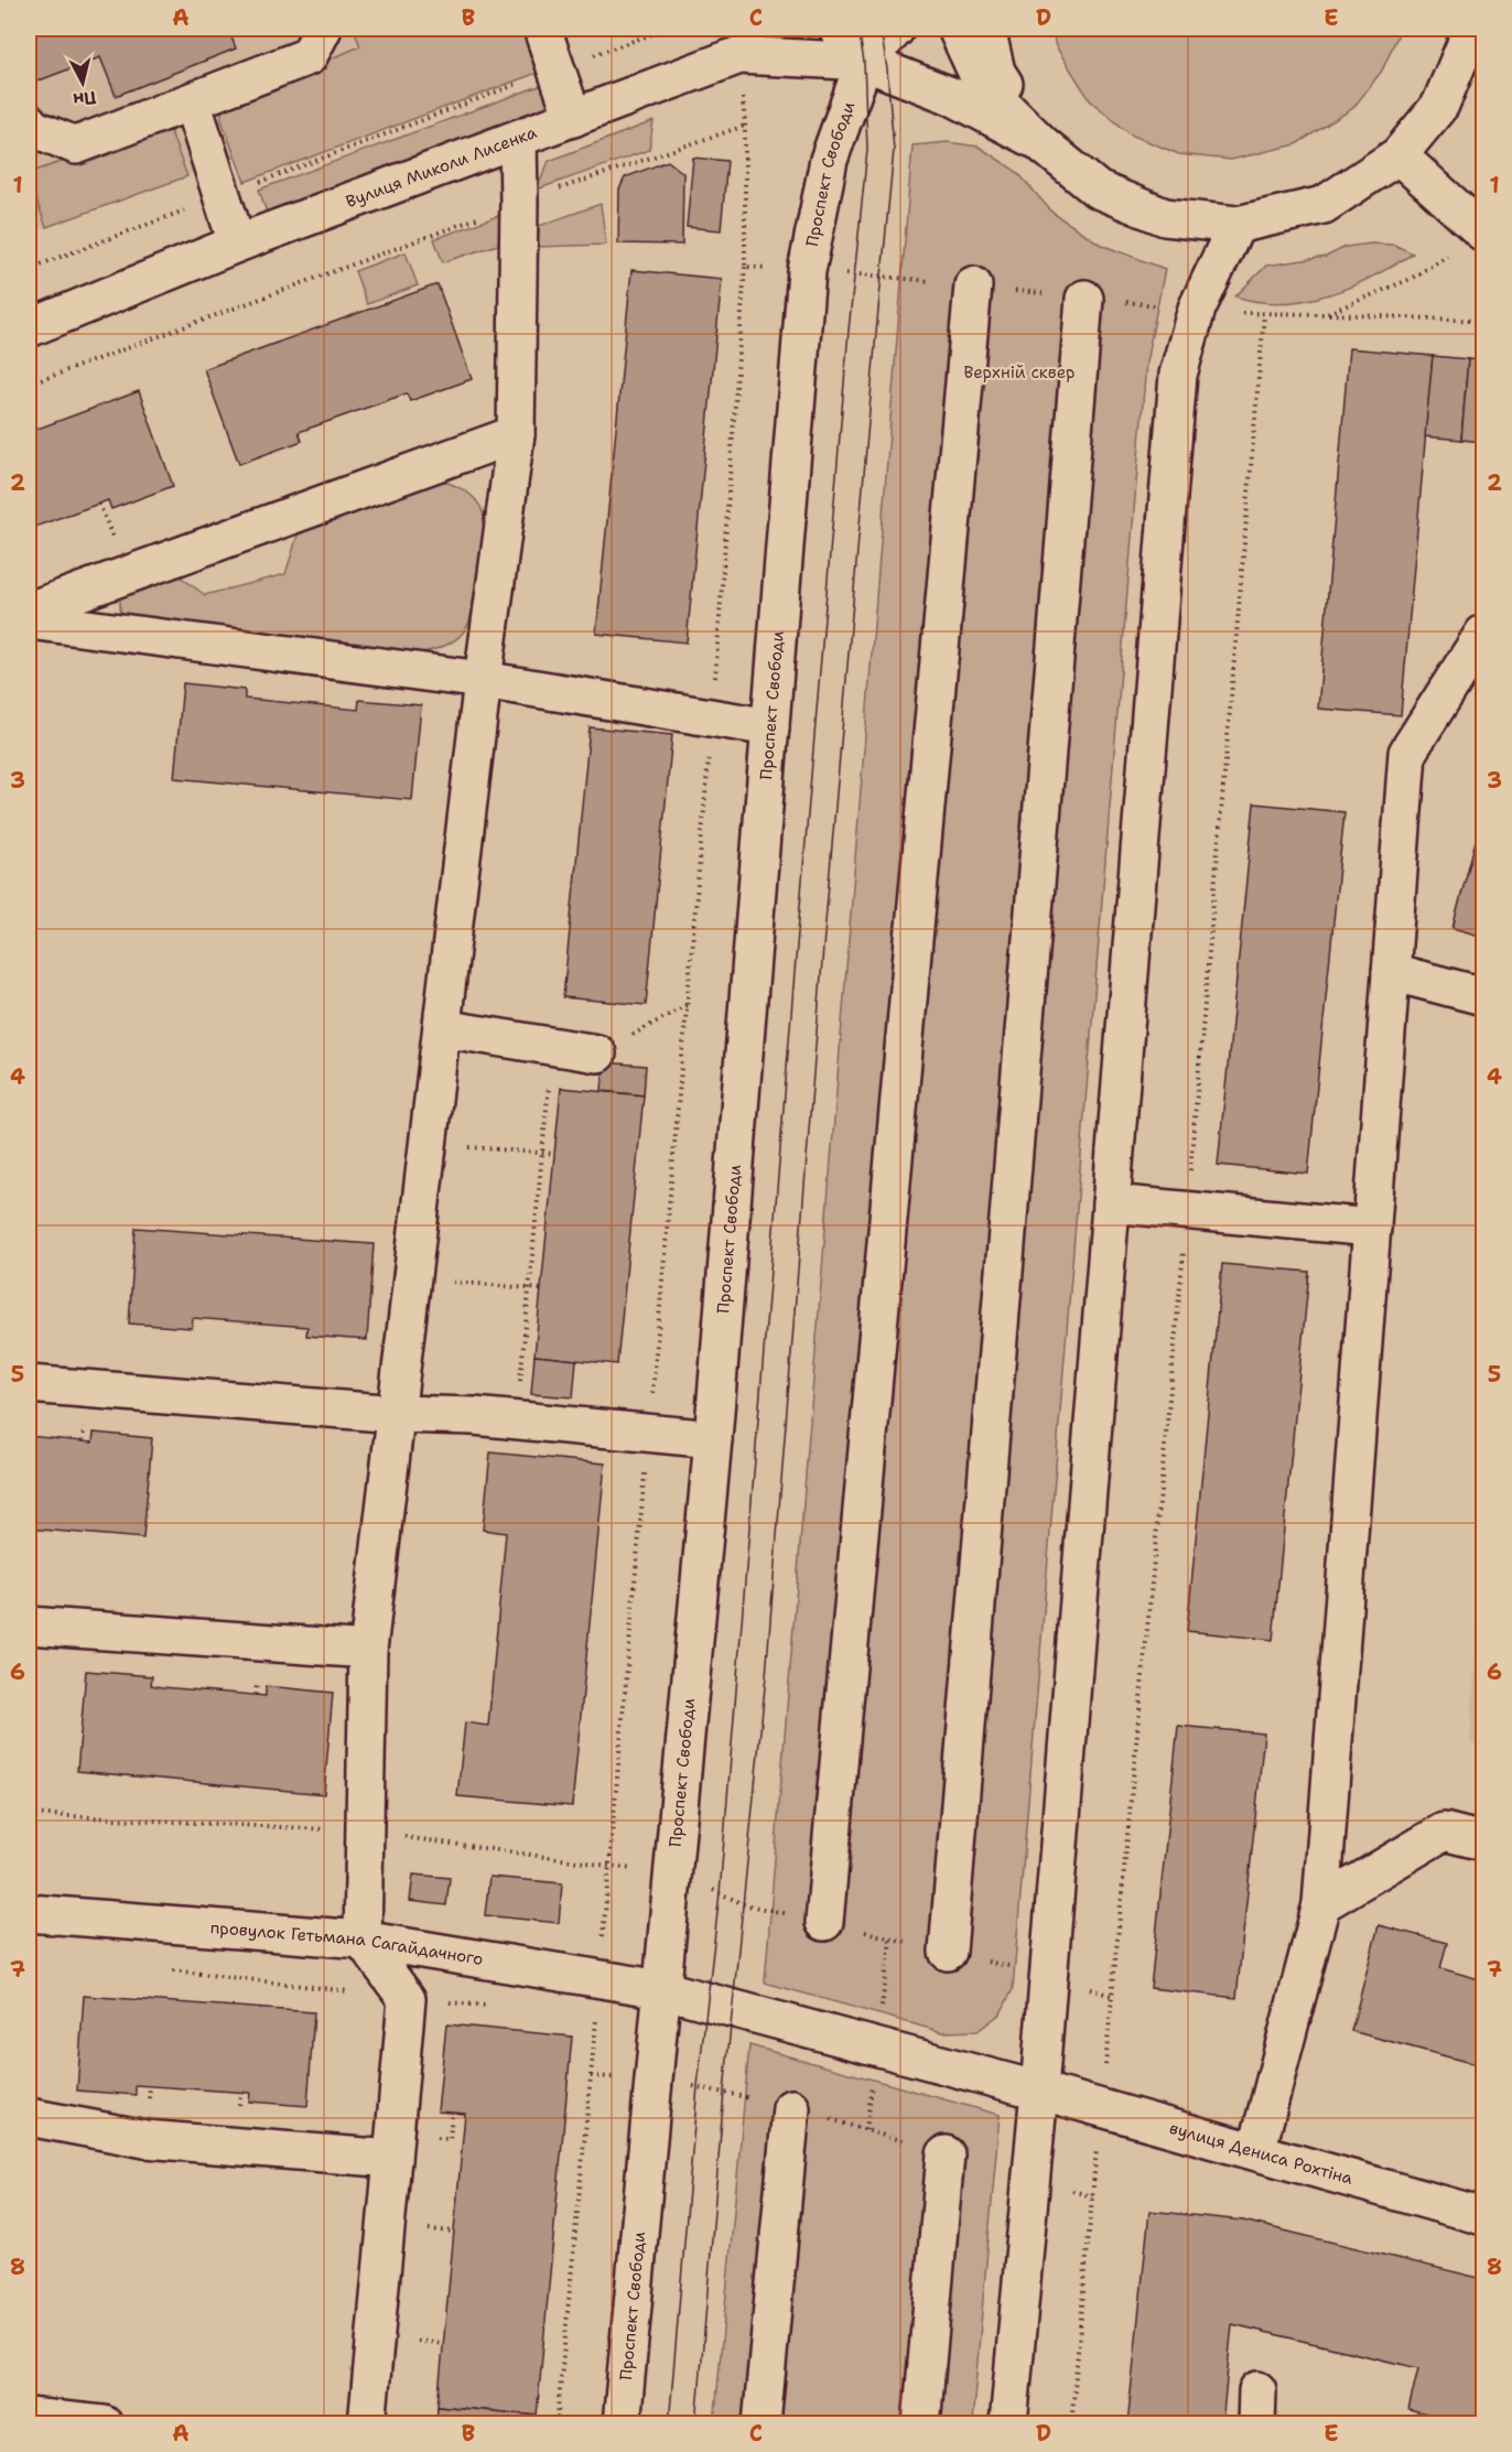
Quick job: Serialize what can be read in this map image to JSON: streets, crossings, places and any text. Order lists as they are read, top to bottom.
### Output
{
  "streets": {
    "street": [
      "Вулиця Миколи Лисенка",
      "Проспект Свободи",
      "провулок Гетьмана Сагайдачного",
      "вулиця Дениса Рохтіна"
    ]
  },
  "crossings": [
    ["Вулиця Миколи Лисенка", "Проспект Свободи"],
    ["Проспект Свободи", "провулок Гетьмана Сагайдачного"],
    ["провулок Гетьмана Сагайдачного", "вулиця Дениса Рохтіна"]
  ],
  "parks": ["Верхній сквер"],
  "north": "bottom",
  "grid": {
    "columns": [
      "A",
      "B",
      "C",
      "D",
      "E"
    ],
    "rows": [
      "1",
      "2",
      "3",
      "4",
      "5",
      "6",
      "7",
      "8"
    ]
  }
}
